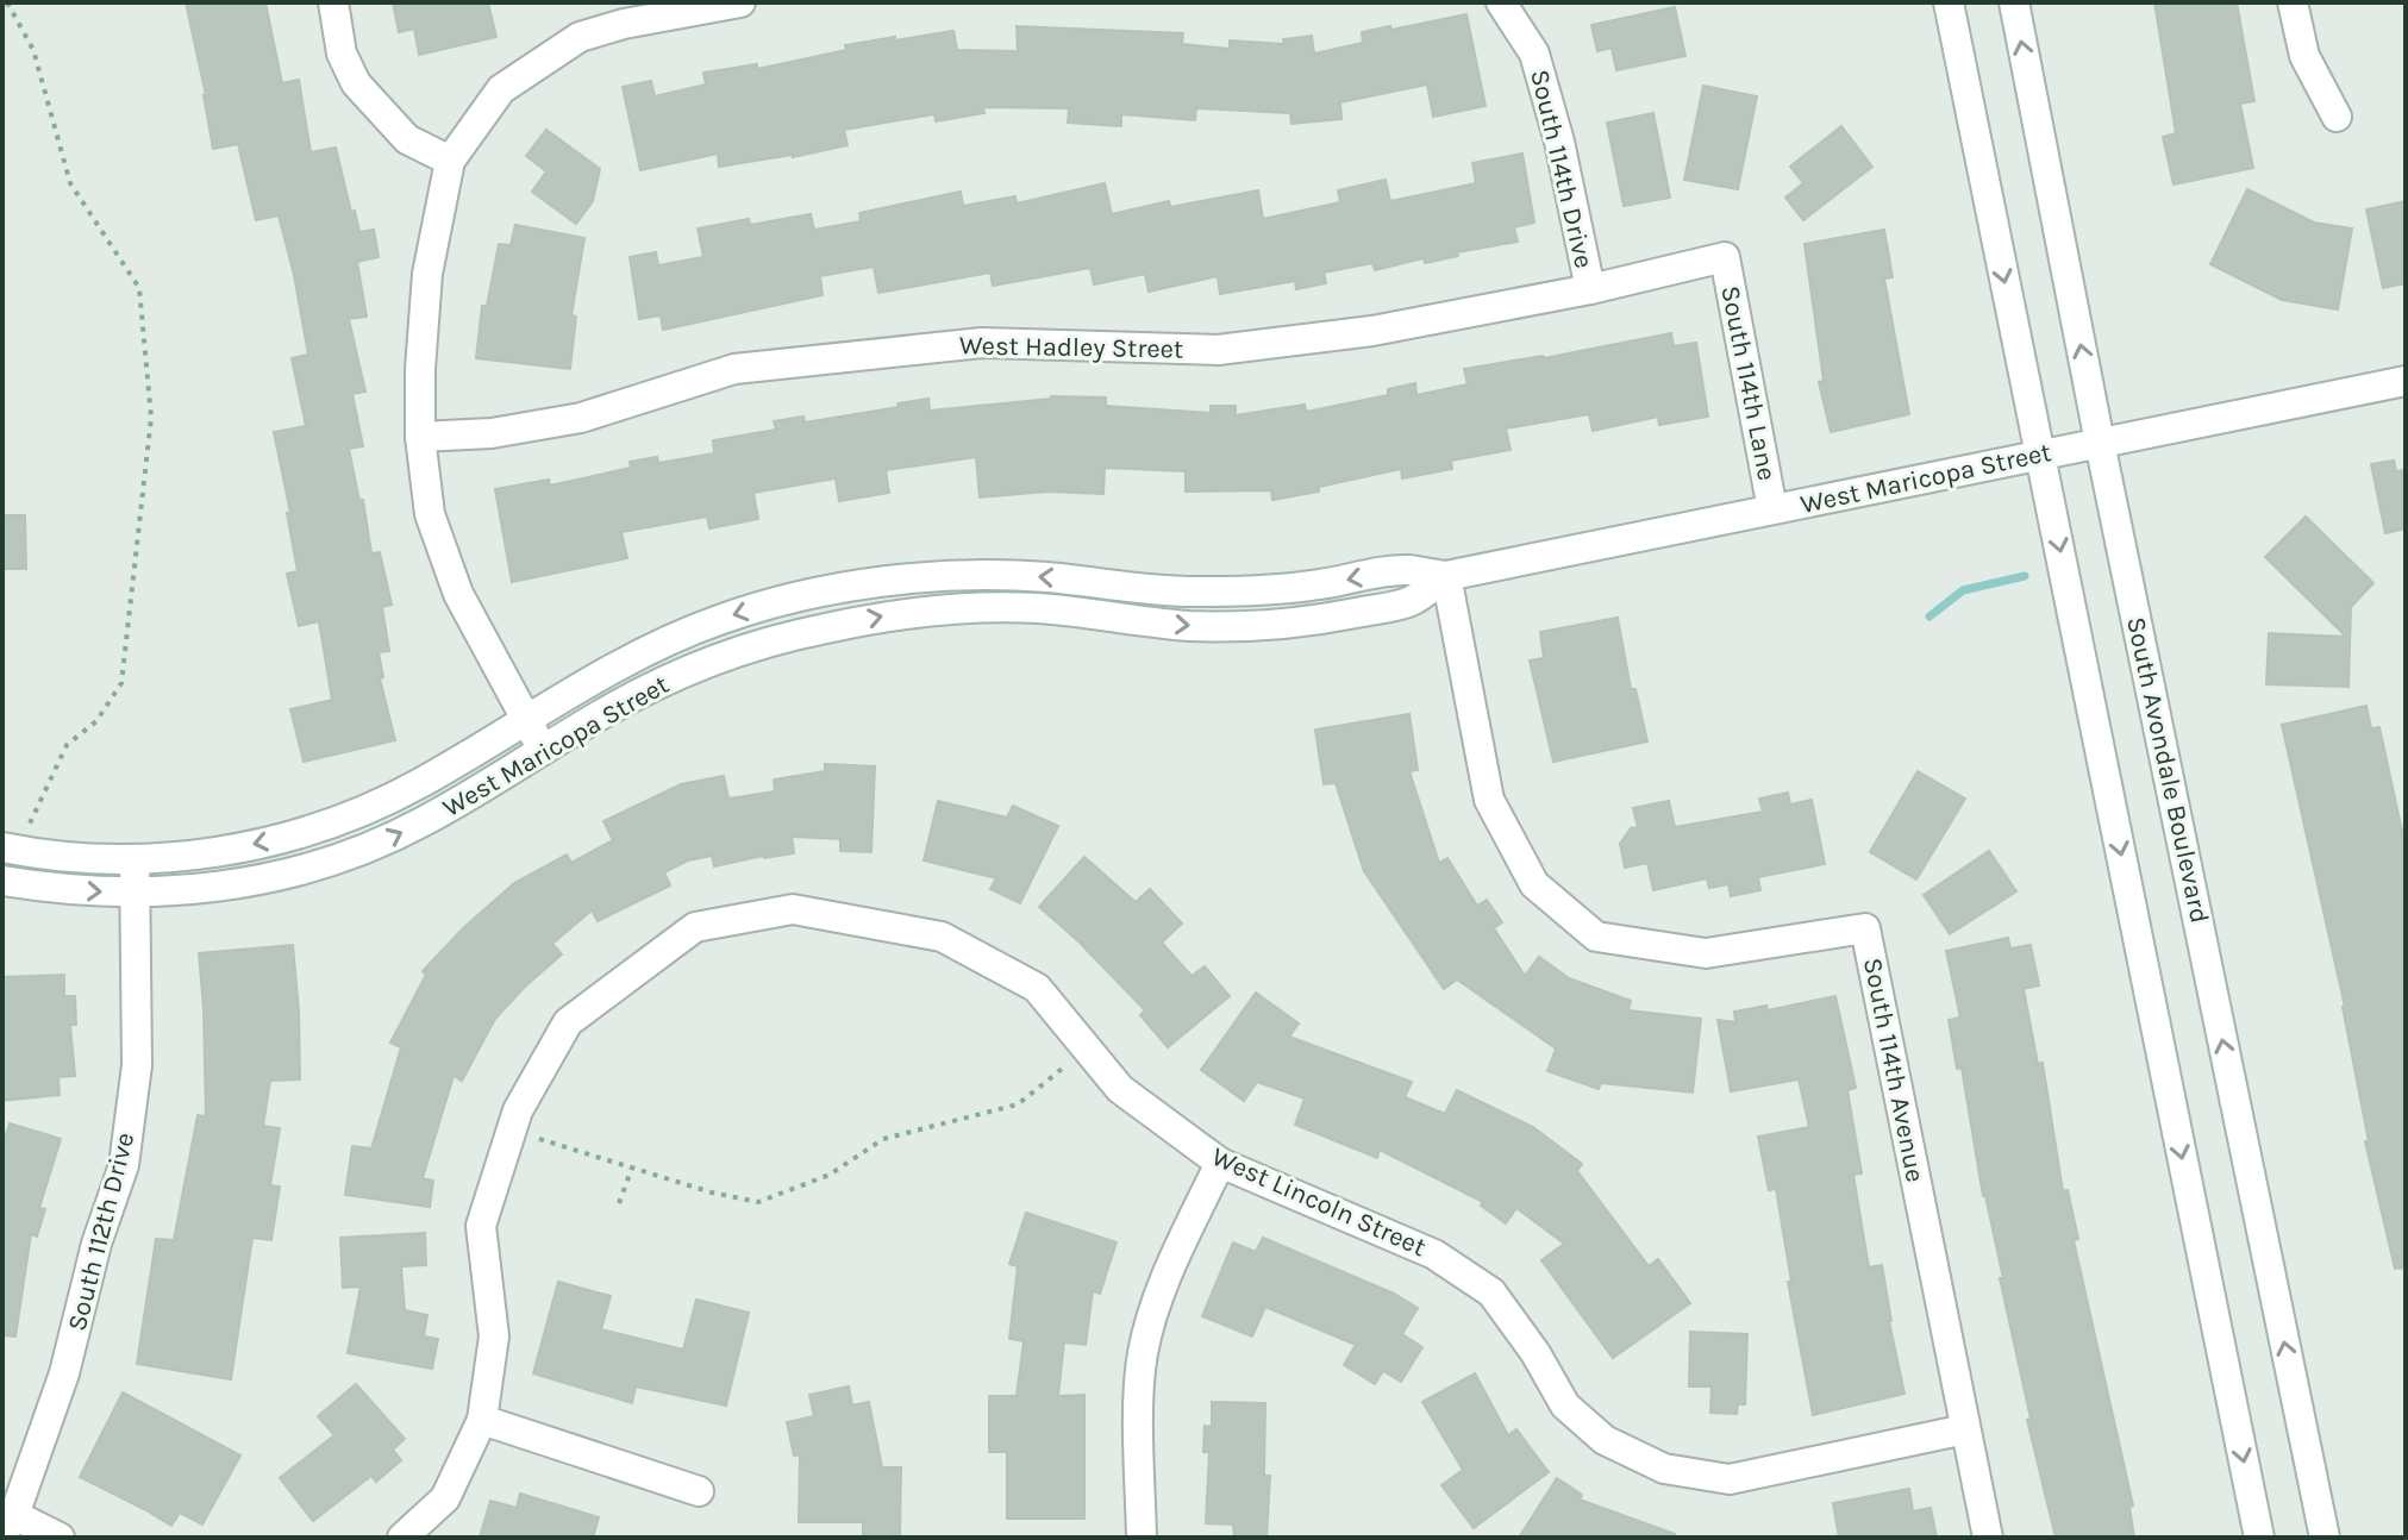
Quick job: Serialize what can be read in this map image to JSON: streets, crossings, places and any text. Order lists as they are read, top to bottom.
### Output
{
  "streets": {
    "street": [
      "South 114th Drive",
      "West Hadley Street",
      "South 114th Lane",
      "West Maricopa Street",
      "South Avondale Boulevard",
      "South 114th Avenue",
      "West Lincoln Street",
      "South 112th Drive"
    ]
  },
  "crossings": [
    ["South 114th Drive", "West Hadley Street"],
    ["West Hadley Street", "South 114th Lane"],
    ["South 114th Lane", "West Maricopa Street"],
    ["West Maricopa Street", "South Avondale Boulevard"],
    ["West Maricopa Street", "South 114th Avenue"],
    ["West Maricopa Street", "South 112th Drive"],
    ["South 114th Avenue", "West Lincoln Street"]
  ]
}
